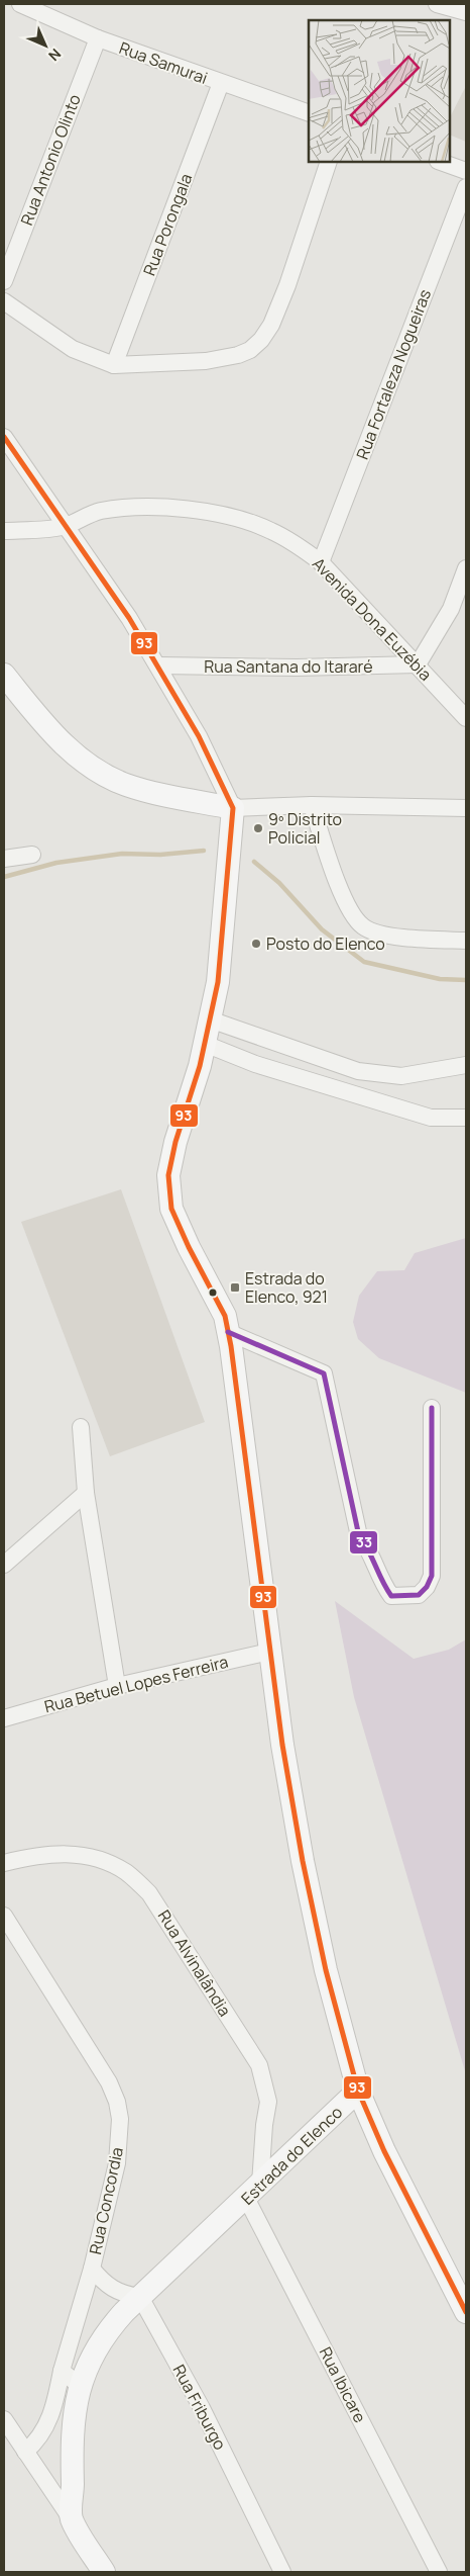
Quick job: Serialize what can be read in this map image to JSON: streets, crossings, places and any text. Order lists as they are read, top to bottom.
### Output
{
  "streets": {
    "street": [
      "Rua Samurai",
      "Rua Antonio Olinto",
      "Rua Porongala",
      "Rua Fortaleza Nogueiras",
      "Avenida Dona Euzébia",
      "Rua Santana do Itararé",
      "Rua Betuel Lopes Ferreira",
      "Rua Alvinalândia",
      "Estrada do Elenco",
      "Rua Concordia",
      "Rua Ibicare",
      "Rua Friburgo"
    ]
  },
  "crossings": [
    ["Rua Samurai", "Rua Antonio Olinto"],
    ["Rua Samurai", "Rua Porongala"],
    ["Rua Fortaleza Nogueiras", "Avenida Dona Euzébia"],
    ["Avenida Dona Euzébia", "Rua Santana do Itararé"],
    ["Rua Alvinalândia", "Estrada do Elenco"],
    ["Rua Alvinalândia", "Rua Ibicare"],
    ["Estrada do Elenco", "Rua Concordia"],
    ["Estrada do Elenco", "Rua Ibicare"],
    ["Estrada do Elenco", "Rua Friburgo"]
  ],
  "places": {
    "other": ["9º Distrito Policial", "Posto do Elenco"],
    "transit": ["Estrada do Elenco, 921"]
  },
  "lines": ["transit line 93", "transit line 33"],
  "north": "bottom right"
}
